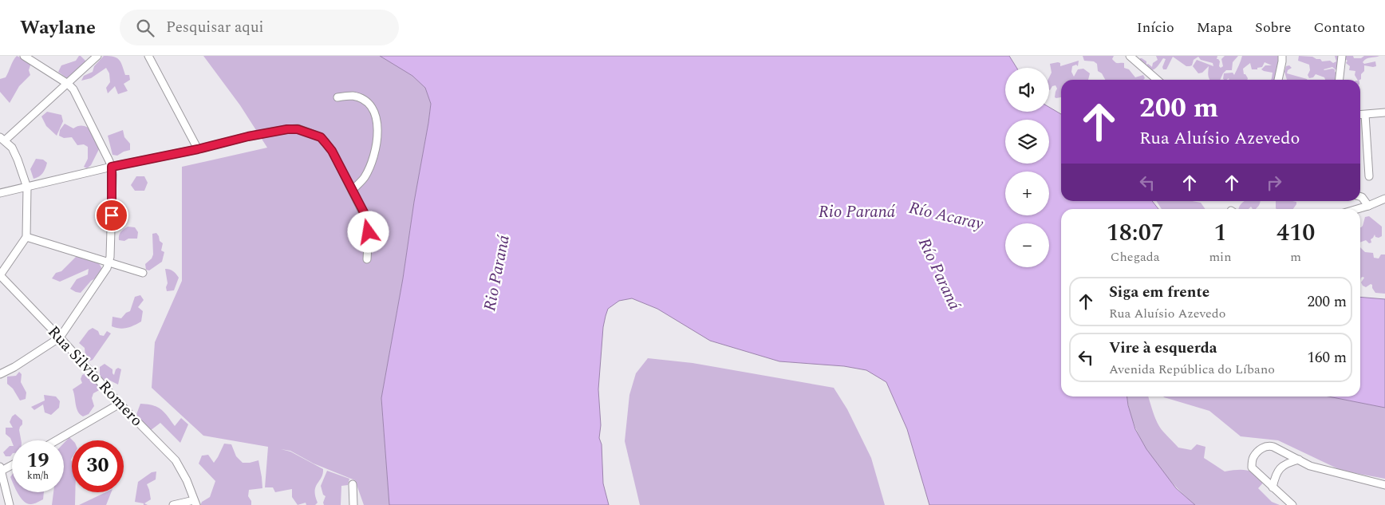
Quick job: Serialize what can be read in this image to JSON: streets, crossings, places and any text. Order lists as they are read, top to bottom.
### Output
{
  "streets": {
    "street": ["Rua Silvio Romero"]
  },
  "water": ["Rio Paraná", "Río Acaray", "Río Paraná"],
  "page": {
    "header": "Waylane",
    "search": "Pesquisar aqui",
    "nav": [
      "Início",
      "Mapa",
      "Sobre",
      "Contato"
    ],
    "map_buttons": ["+", "−"],
    "turn": ["200 m", "Rua Aluísio Azevedo"],
    "eta": [
      "18:07",
      "Chegada",
      "1",
      "min",
      "410",
      "m"
    ],
    "list": [
      {
        "name": "Siga em frente",
        "note": "Rua Aluísio Azevedo",
        "value": "200 m"
      },
      {
        "name": "Vire à esquerda",
        "note": "Avenida República do Líbano",
        "value": "160 m"
      }
    ],
    "speed": "19 km/h",
    "limit": "30"
  }
}
